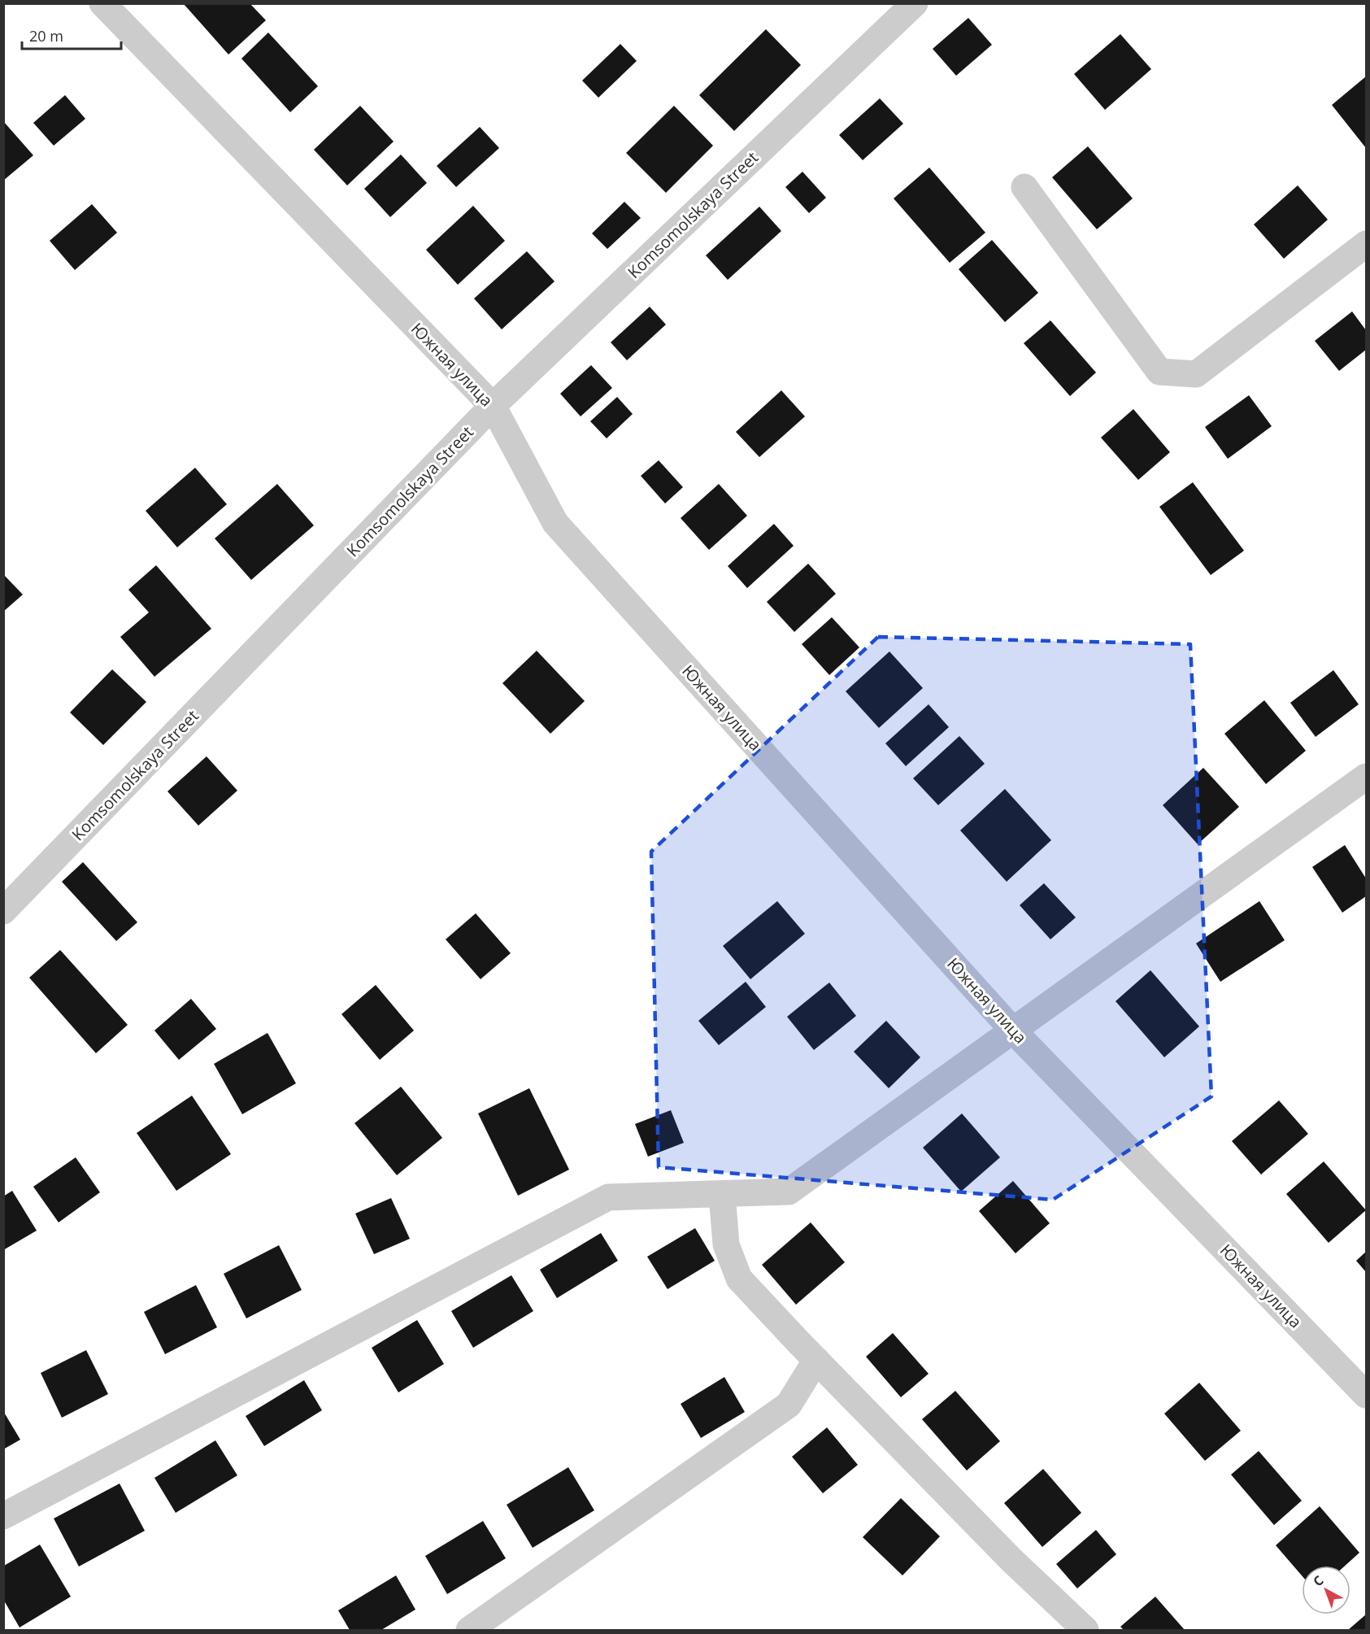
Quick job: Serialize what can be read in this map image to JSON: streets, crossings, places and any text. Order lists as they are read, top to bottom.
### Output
{
  "streets": {
    "street": ["Komsomolskaya Street", "Южная улица"]
  },
  "crossings": [
    ["Komsomolskaya Street", "Южная улица"]
  ],
  "scale_bar": "20 m",
  "north": "top left"
}
